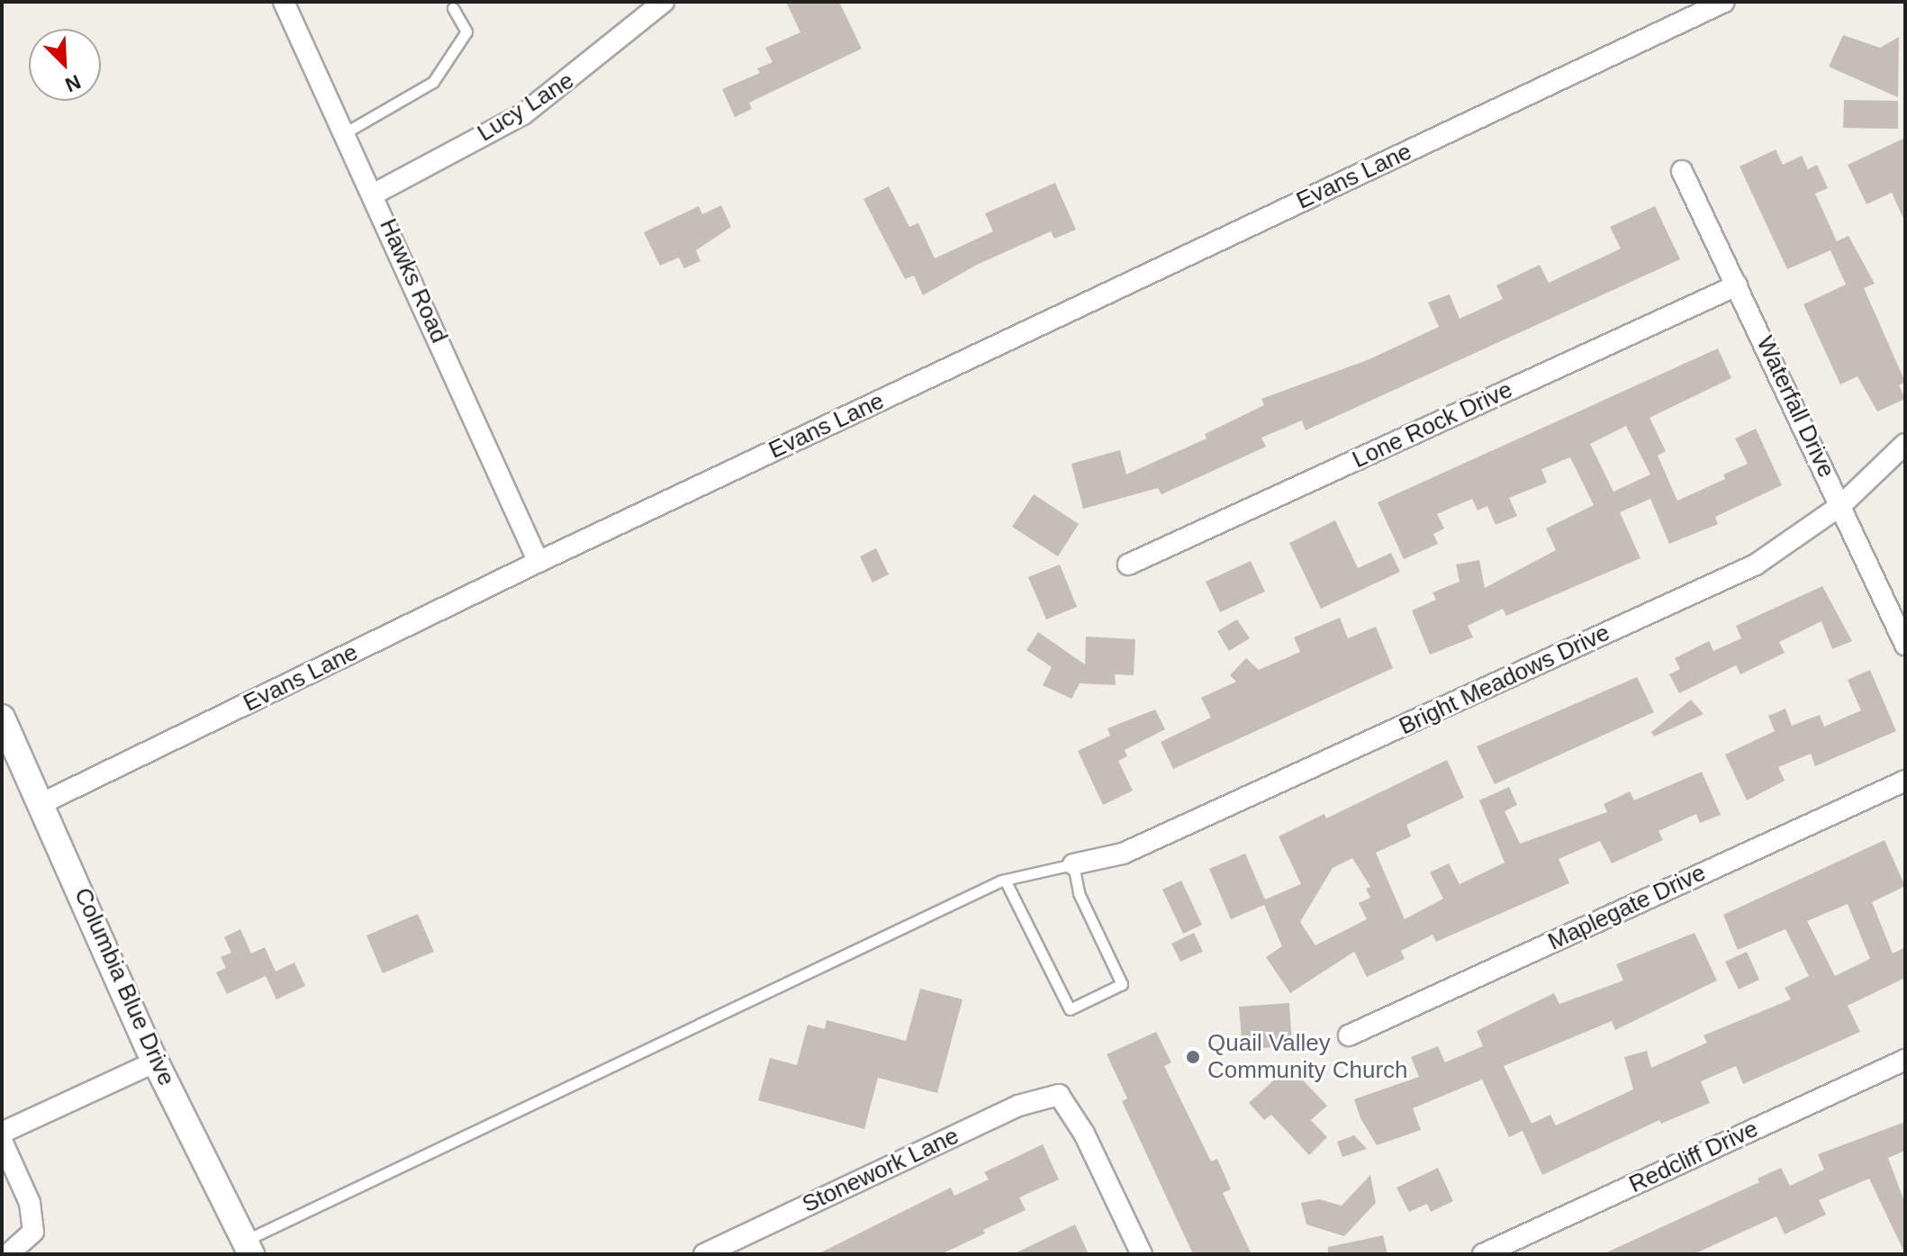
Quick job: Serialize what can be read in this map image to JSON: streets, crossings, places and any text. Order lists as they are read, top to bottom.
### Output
{
  "streets": {
    "street": [
      "Lucy Lane",
      "Evans Lane",
      "Hawks Road",
      "Waterfall Drive",
      "Lone Rock Drive",
      "Bright Meadows Drive",
      "Maplegate Drive",
      "Columbia Blue Drive",
      "Redcliff Drive",
      "Stonework Lane"
    ]
  },
  "crossings": [
    ["Lucy Lane", "Hawks Road"],
    ["Evans Lane", "Hawks Road"],
    ["Evans Lane", "Columbia Blue Drive"],
    ["Waterfall Drive", "Lone Rock Drive"],
    ["Waterfall Drive", "Bright Meadows Drive"]
  ],
  "places": ["Quail Valley Community Church"],
  "north": "bottom right"
}
